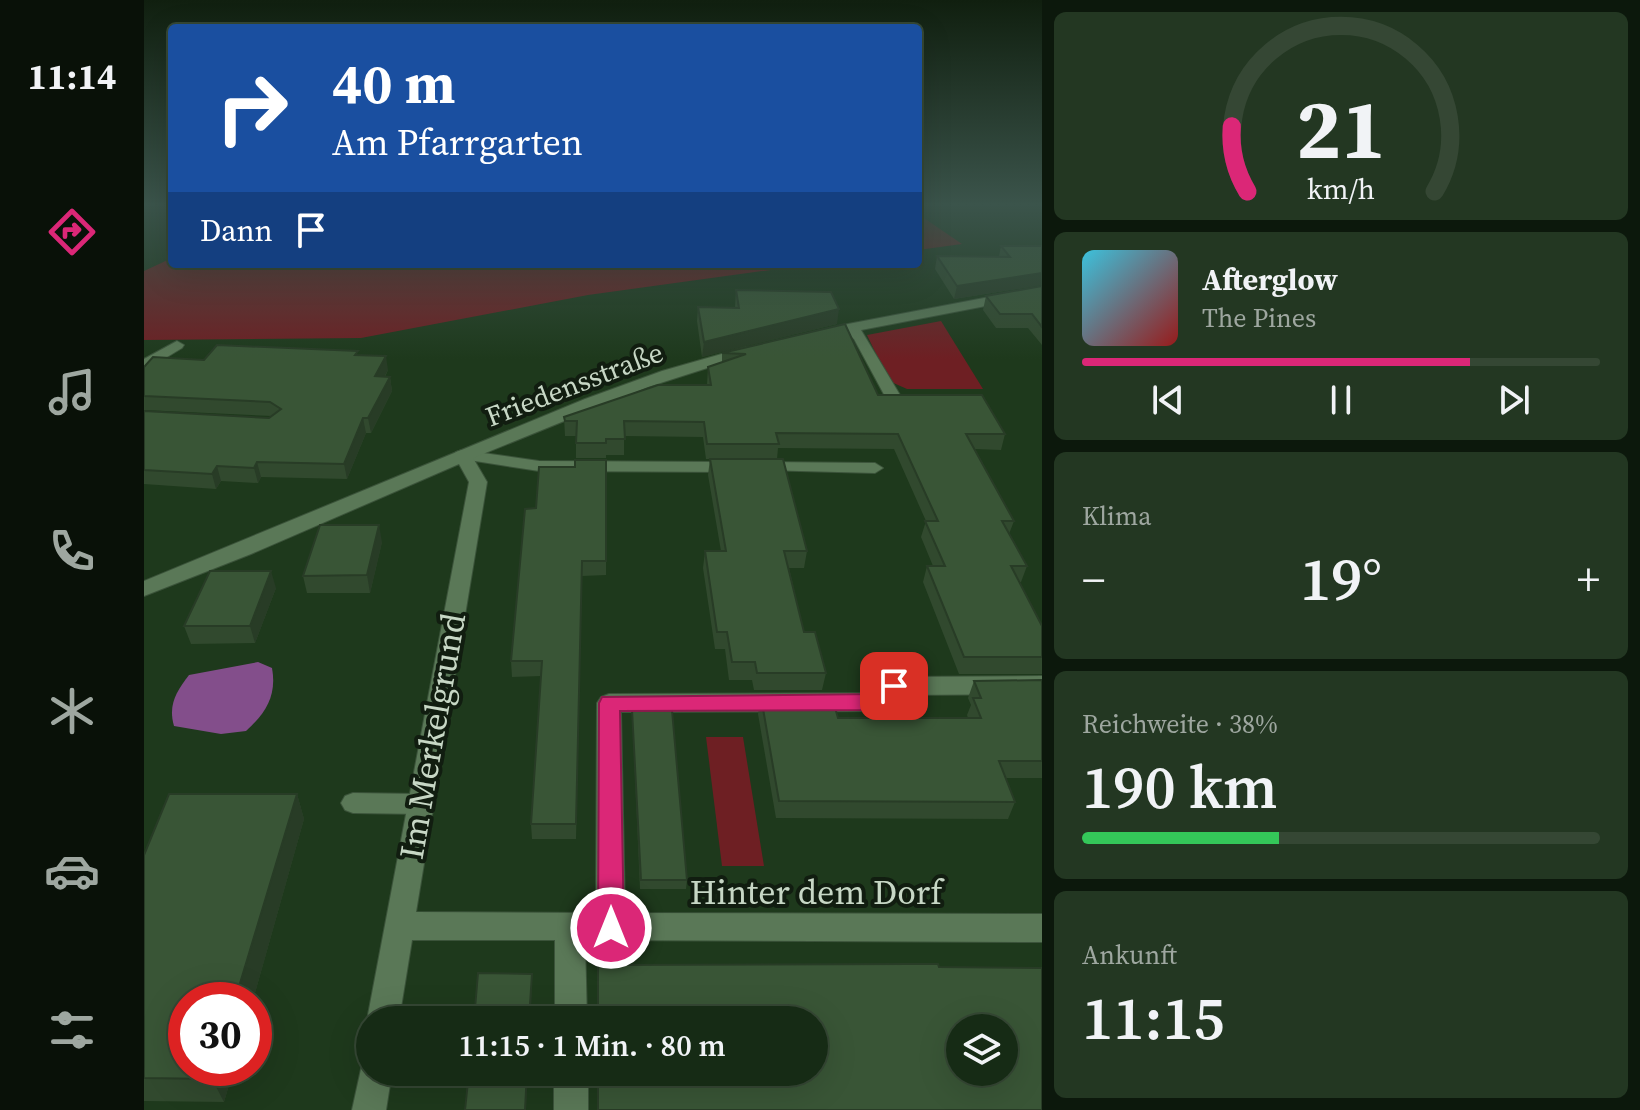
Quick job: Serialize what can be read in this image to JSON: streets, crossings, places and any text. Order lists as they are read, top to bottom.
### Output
{
  "streets": {
    "street": ["Friedensstraße", "Im Merkelgrund", "Hinter dem Dorf"]
  },
  "crossings": [
    ["Friedensstraße", "Im Merkelgrund"],
    ["Im Merkelgrund", "Hinter dem Dorf"]
  ],
  "page": {
    "tabs": "11:14",
    "turn": ["40 m", "Am Pfarrgarten"],
    "then": "Dann",
    "song": ["Afterglow", "The Pines"],
    "tile": [
      "Klima",
      ["Reichweite · 38%", "190 km"],
      ["Ankunft", "11:15"]
    ],
    "heat": ["−", "19°", "+"],
    "limit": "30",
    "trip": "11:15 · 1 Min. · 80 m",
    "gauge": ["21", "km/h"]
  }
}
